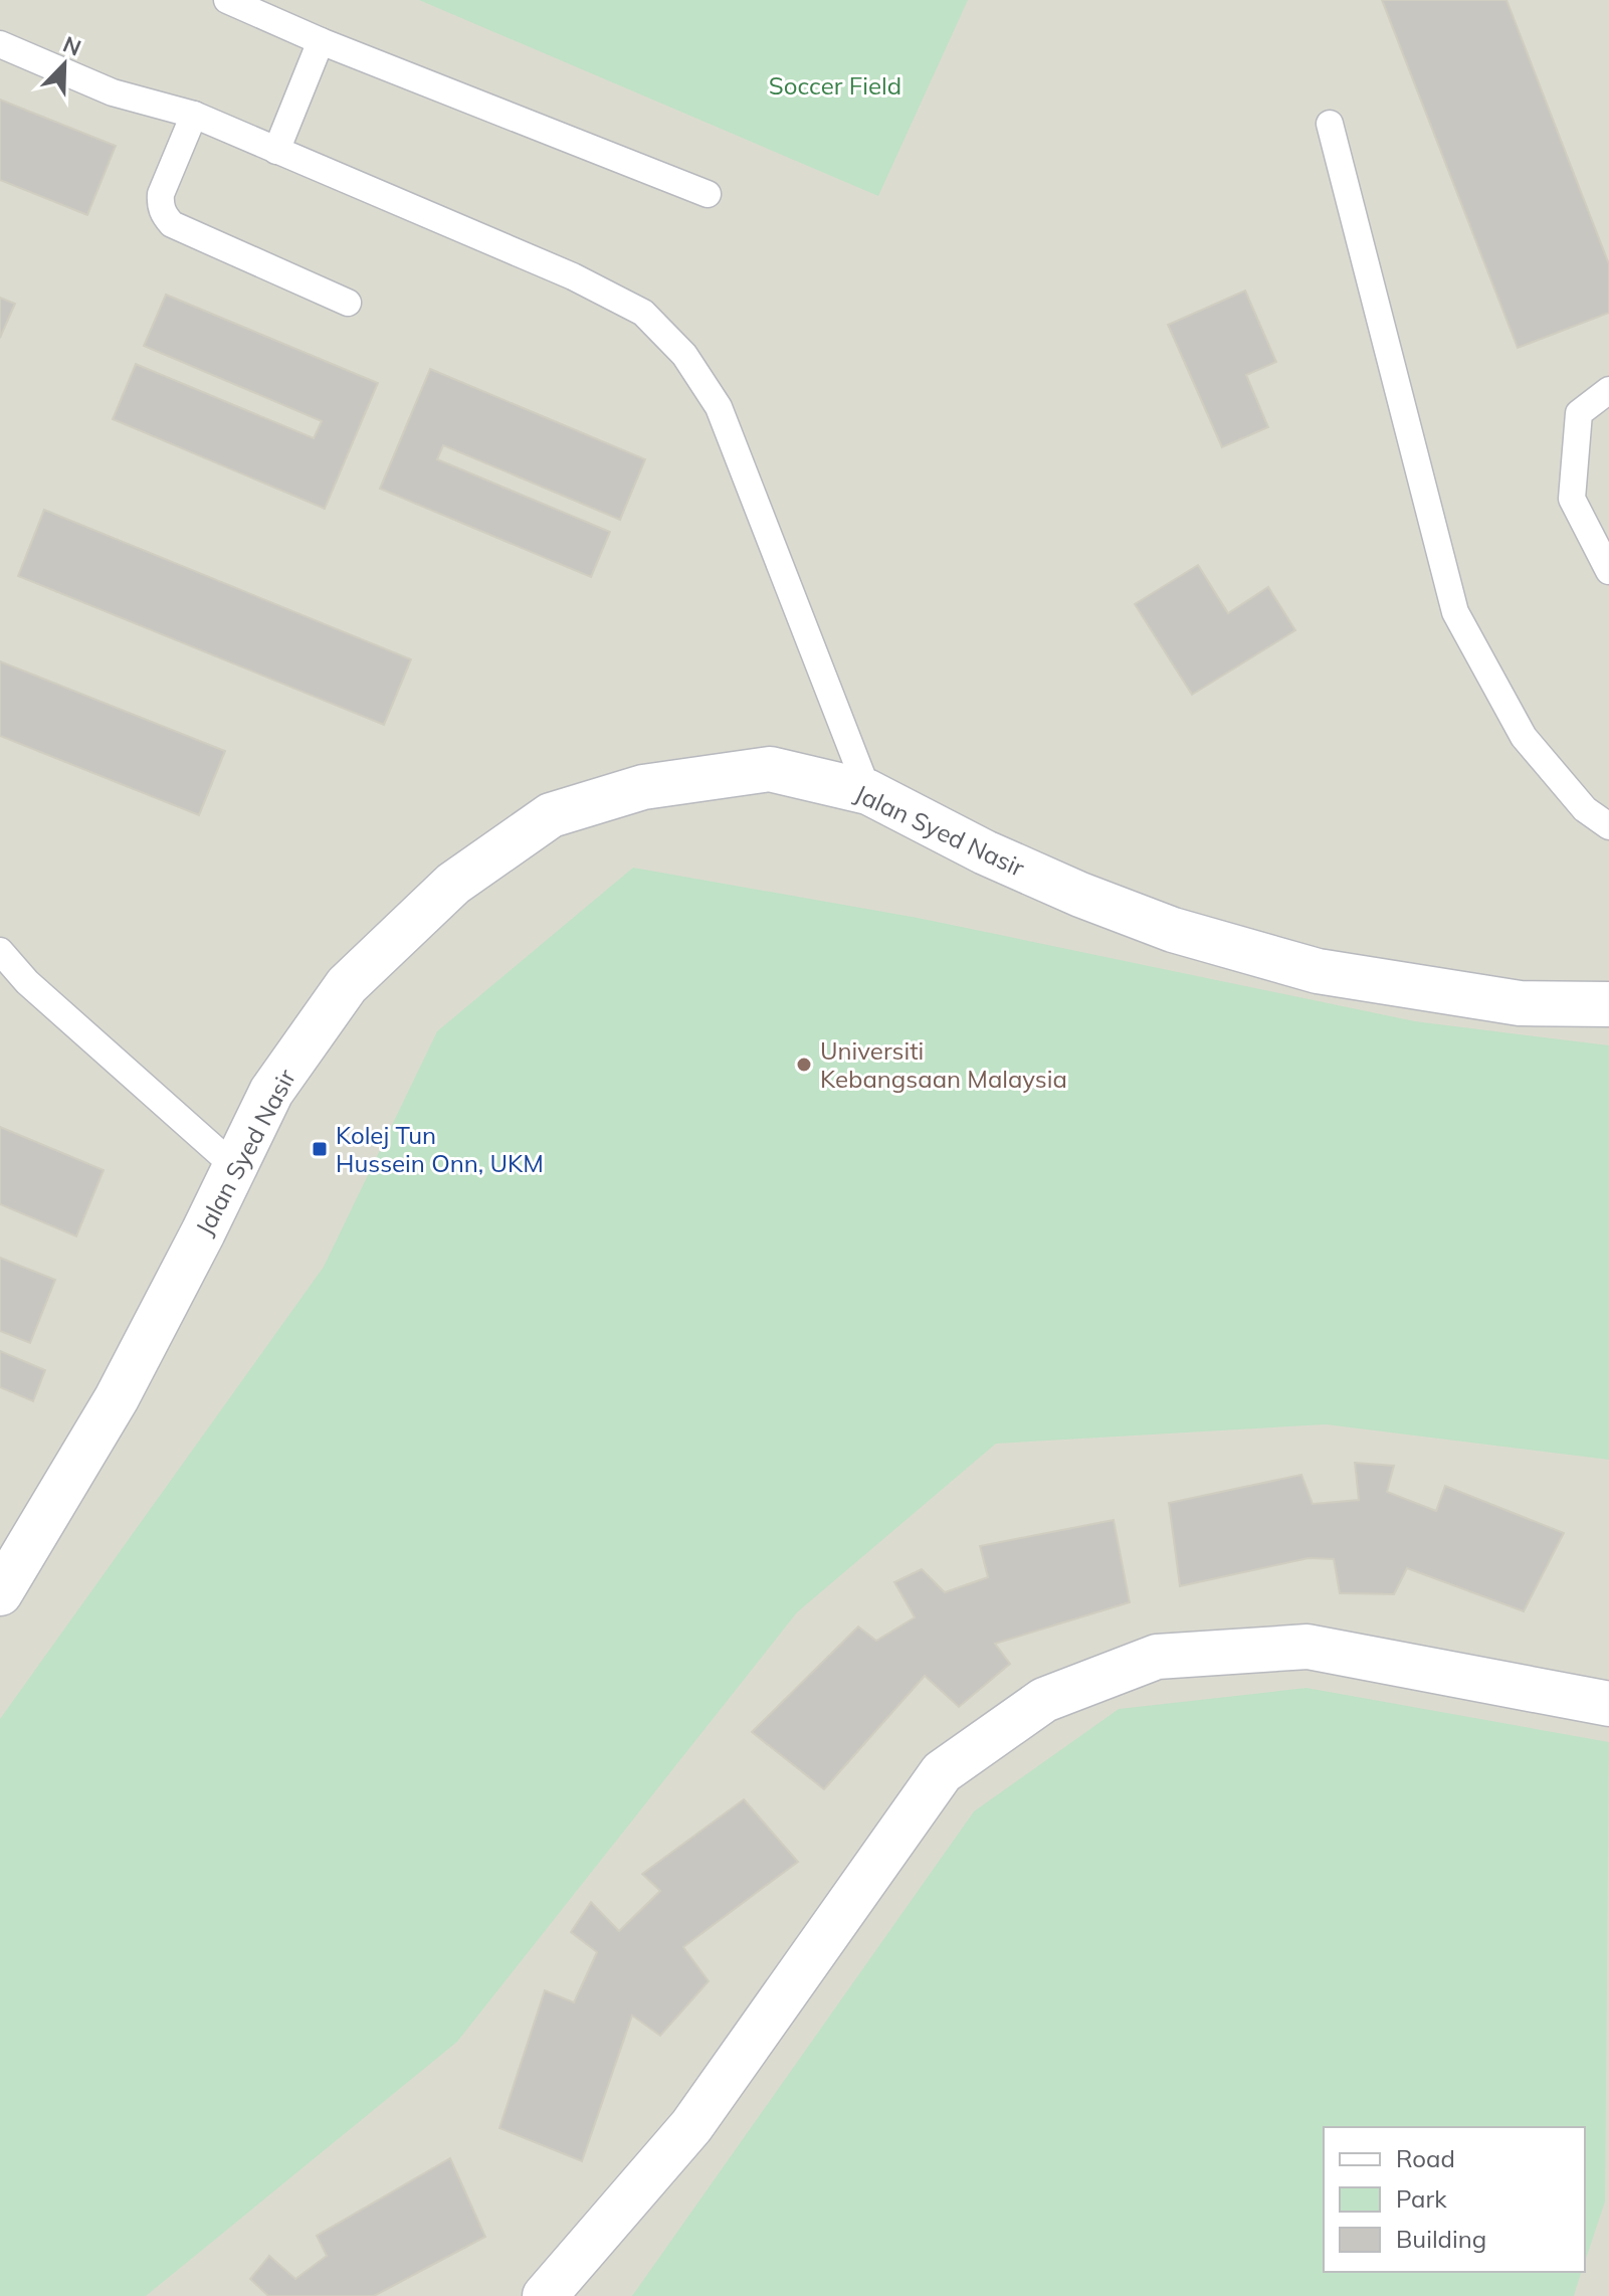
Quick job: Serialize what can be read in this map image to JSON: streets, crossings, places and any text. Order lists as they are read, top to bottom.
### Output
{
  "streets": {
    "street": ["Jalan Syed Nasir"]
  },
  "parks": ["Soccer Field"],
  "places": {
    "other": ["Universiti Kebangsaan Malaysia"],
    "transit": ["Kolej Tun Hussein Onn, UKM"]
  },
  "legend": ["Road", "Park", "Building"],
  "north": "top right"
}
